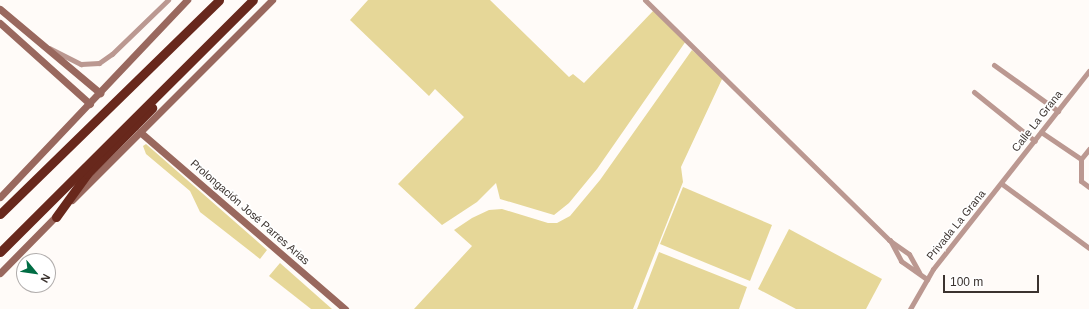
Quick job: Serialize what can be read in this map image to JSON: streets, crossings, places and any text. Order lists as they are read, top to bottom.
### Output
{
  "streets": {
    "main road": ["Prolongación José Parres Arias"],
    "street": ["Calle La Grana", "Privada La Grana"]
  },
  "crossings": [
    ["Calle La Grana", "Privada La Grana"]
  ],
  "scale_bar": "100 m",
  "north": "bottom right"
}
